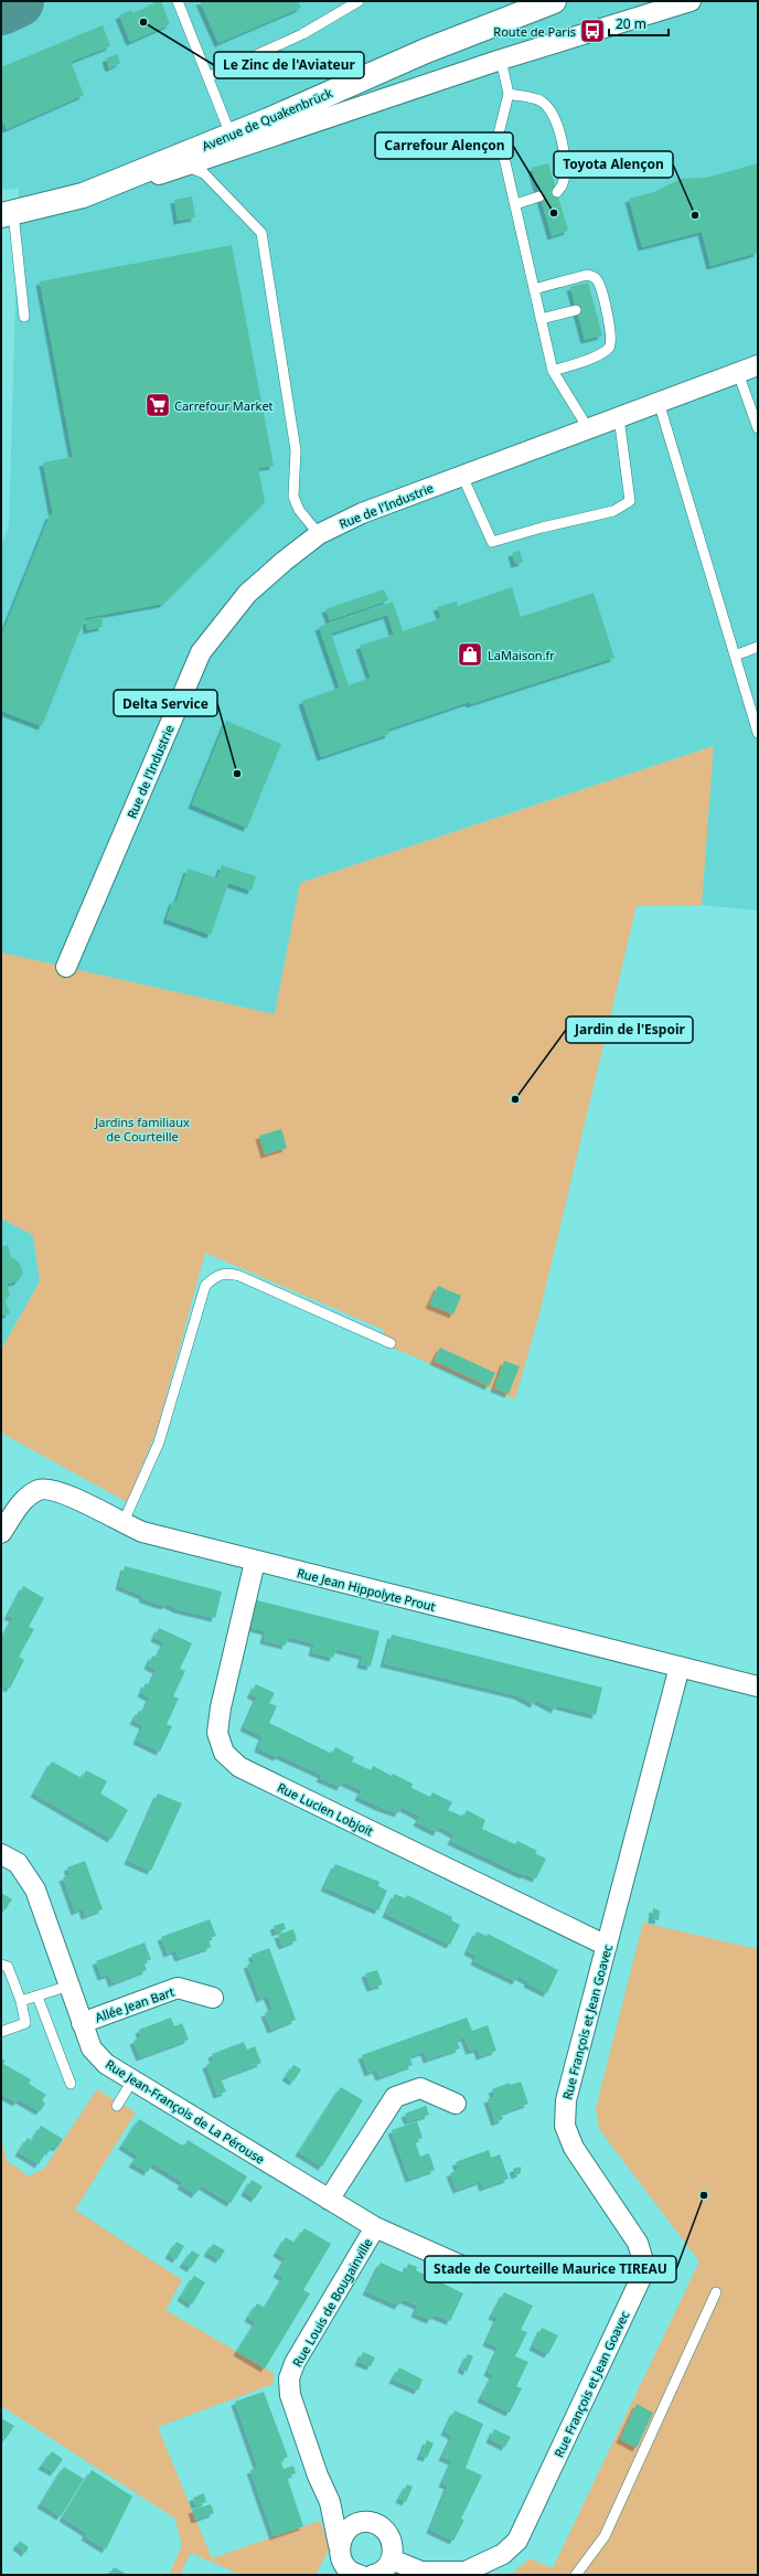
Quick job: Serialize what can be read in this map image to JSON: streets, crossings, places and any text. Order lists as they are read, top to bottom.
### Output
{
  "streets": {
    "main road": ["Avenue de Quakenbrück"],
    "street": [
      "Rue de l'Industrie",
      "Rue Jean Hippolyte Prout",
      "Rue Lucien Lobjoit",
      "Allée Jean Bart",
      "Rue François et Jean Goavec",
      "Rue Jean-François de La Pérouse",
      "Rue Louis de Bougainville"
    ]
  },
  "crossings": [
    ["Rue Jean Hippolyte Prout", "Rue Lucien Lobjoit"],
    ["Rue Jean Hippolyte Prout", "Rue François et Jean Goavec"],
    ["Rue Lucien Lobjoit", "Rue François et Jean Goavec"],
    ["Allée Jean Bart", "Rue Jean-François de La Pérouse"],
    ["Rue Jean-François de La Pérouse", "Rue Louis de Bougainville"]
  ],
  "parks": ["Jardins familiaux de Courteille"],
  "places": {
    "other": [
      "Le Zinc de l'Aviateur",
      "Carrefour Alençon",
      "Toyota Alençon",
      "Delta Service",
      "Jardin de l'Espoir",
      "Stade de Courteille Maurice TIREAU"
    ],
    "bus stop": ["Route de Paris"],
    "supermarket": ["Carrefour Market"],
    "shop": ["LaMaison.fr"]
  },
  "scale_bar": "20 m"
}
